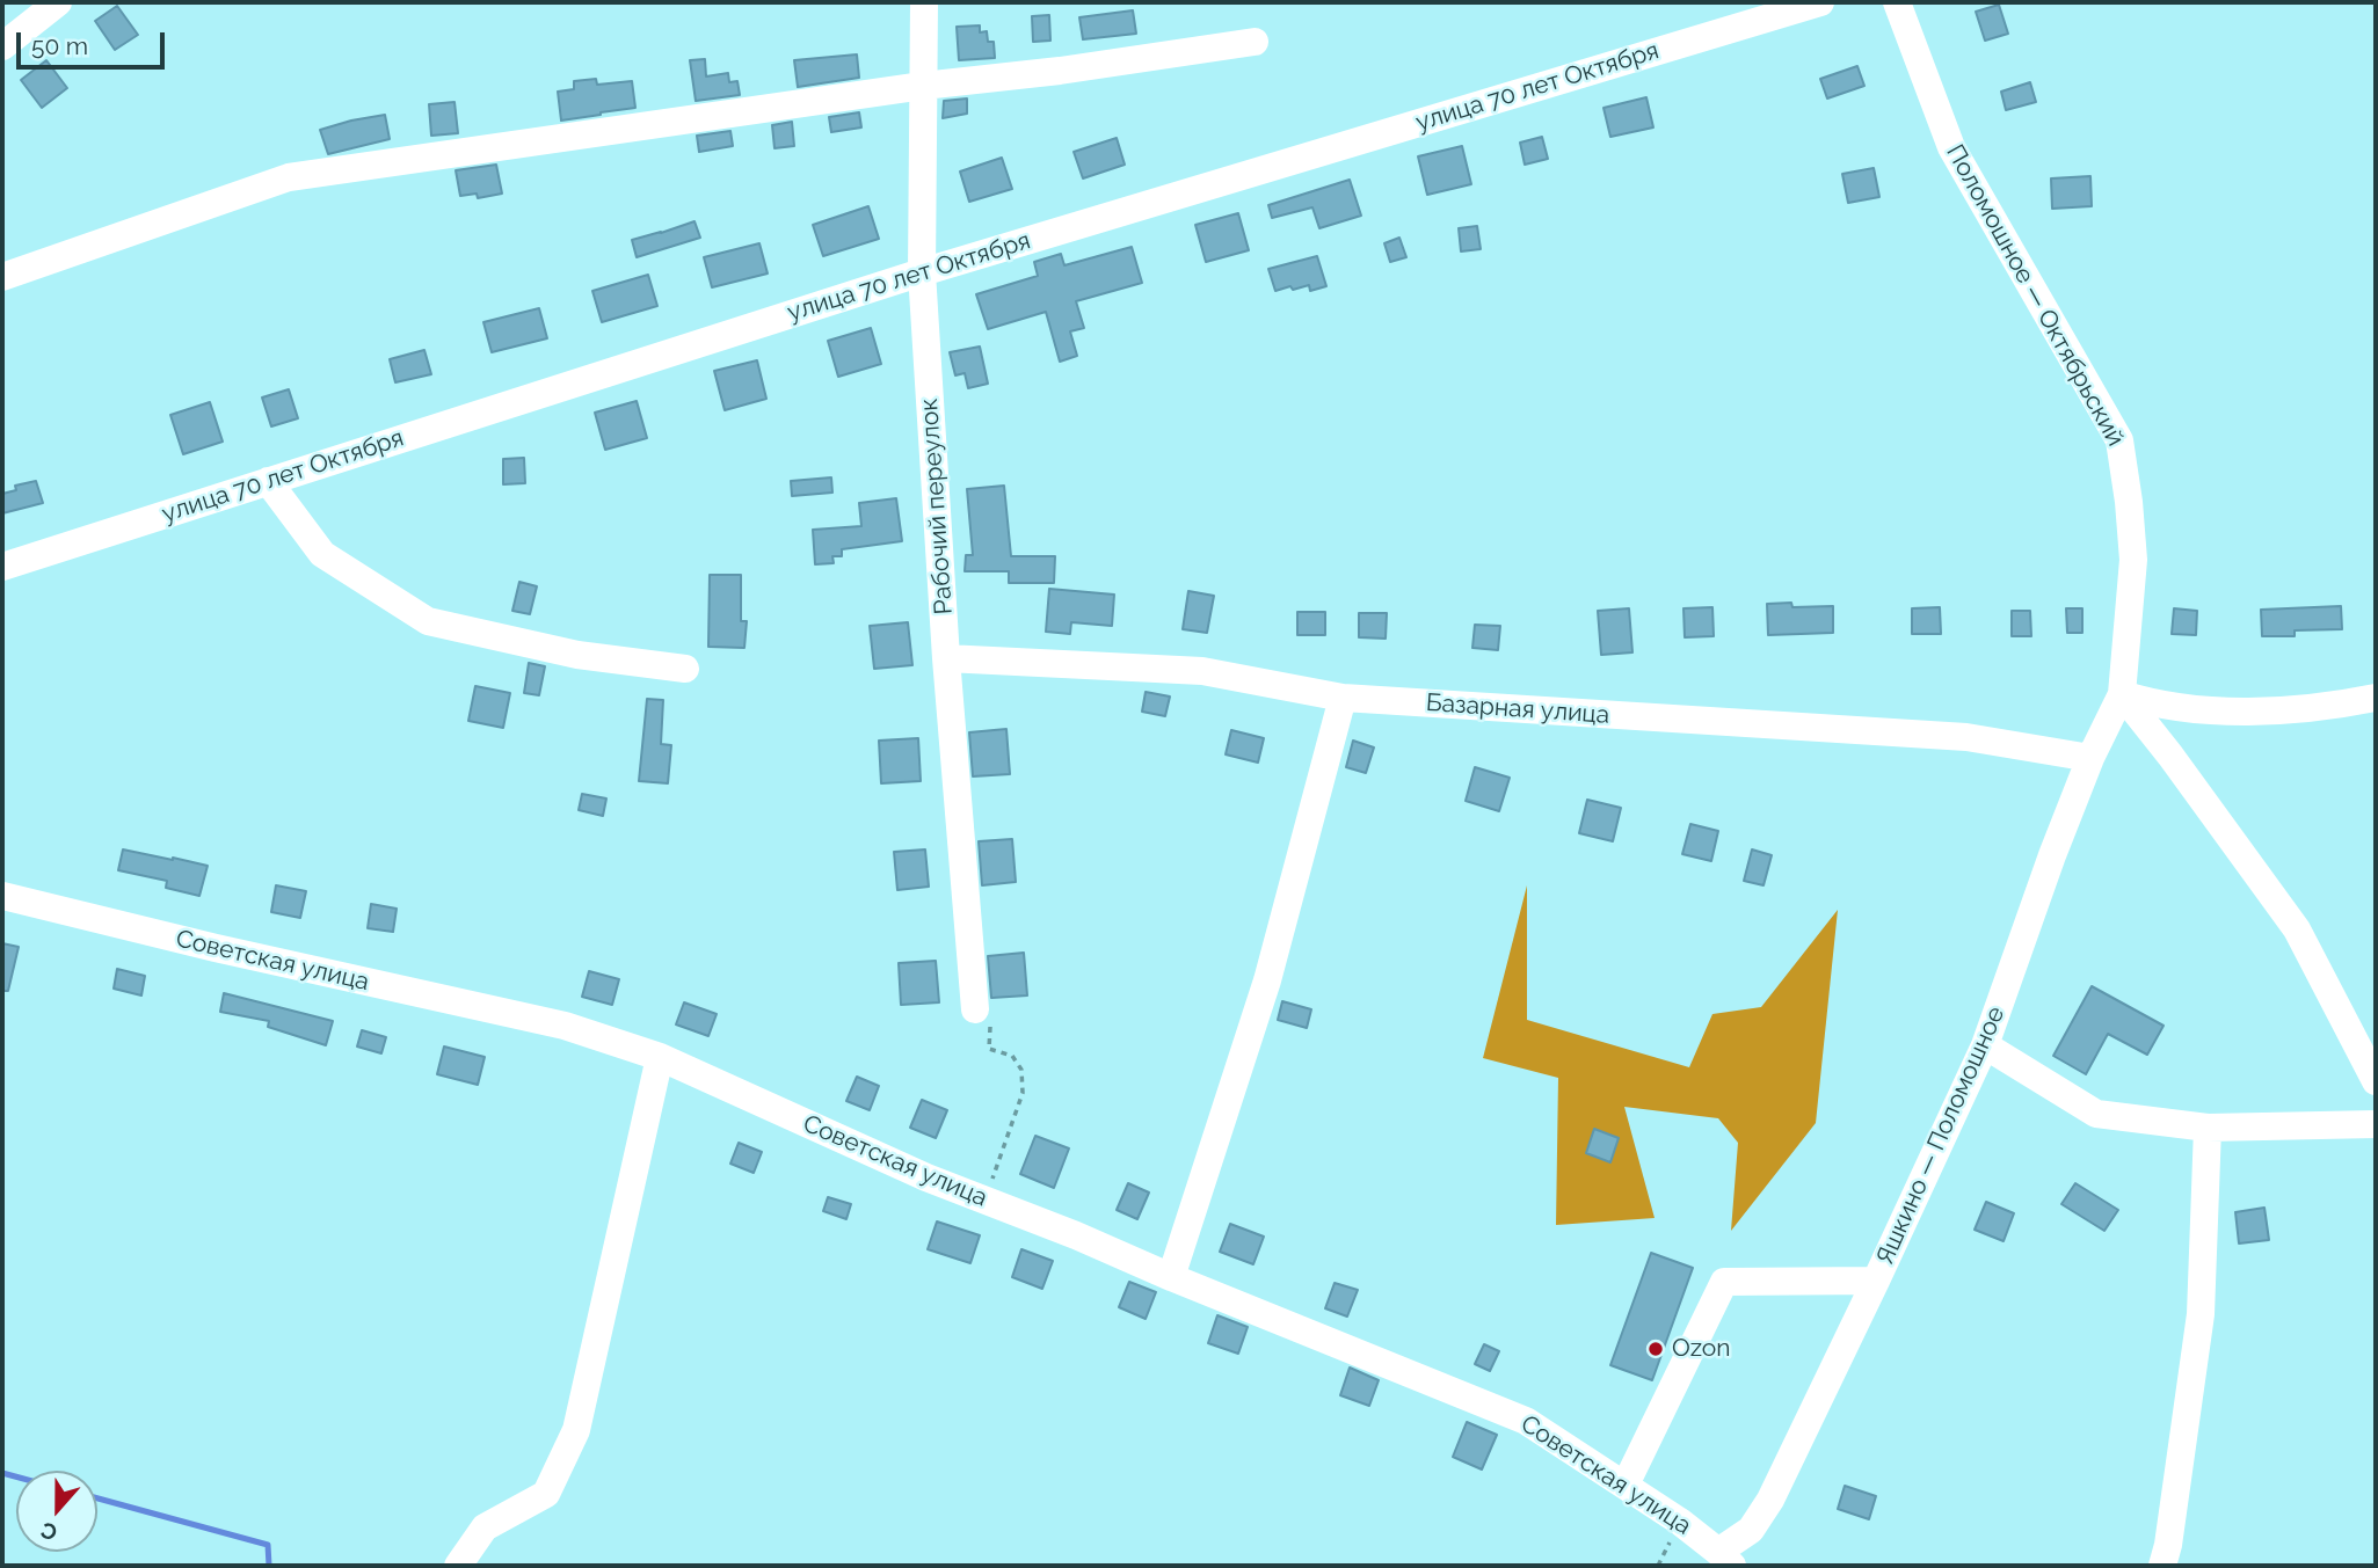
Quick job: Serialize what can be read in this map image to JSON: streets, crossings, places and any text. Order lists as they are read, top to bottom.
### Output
{
  "streets": {
    "street": [
      "улица 70 лет Октября",
      "Поломошное — Октябрьский",
      "Рабочий переулок",
      "Базарная улица",
      "Советская улица",
      "Яшкино — Поломошное"
    ]
  },
  "crossings": [
    ["улица 70 лет Октября", "Рабочий переулок"],
    ["Поломошное — Октябрьский", "Яшкино — Поломошное"],
    ["Рабочий переулок", "Базарная улица"],
    ["Базарная улица", "Яшкино — Поломошное"],
    ["Советская улица", "Яшкино — Поломошное"]
  ],
  "places": ["Ozon"],
  "scale_bar": "50 m",
  "north": "bottom"
}
